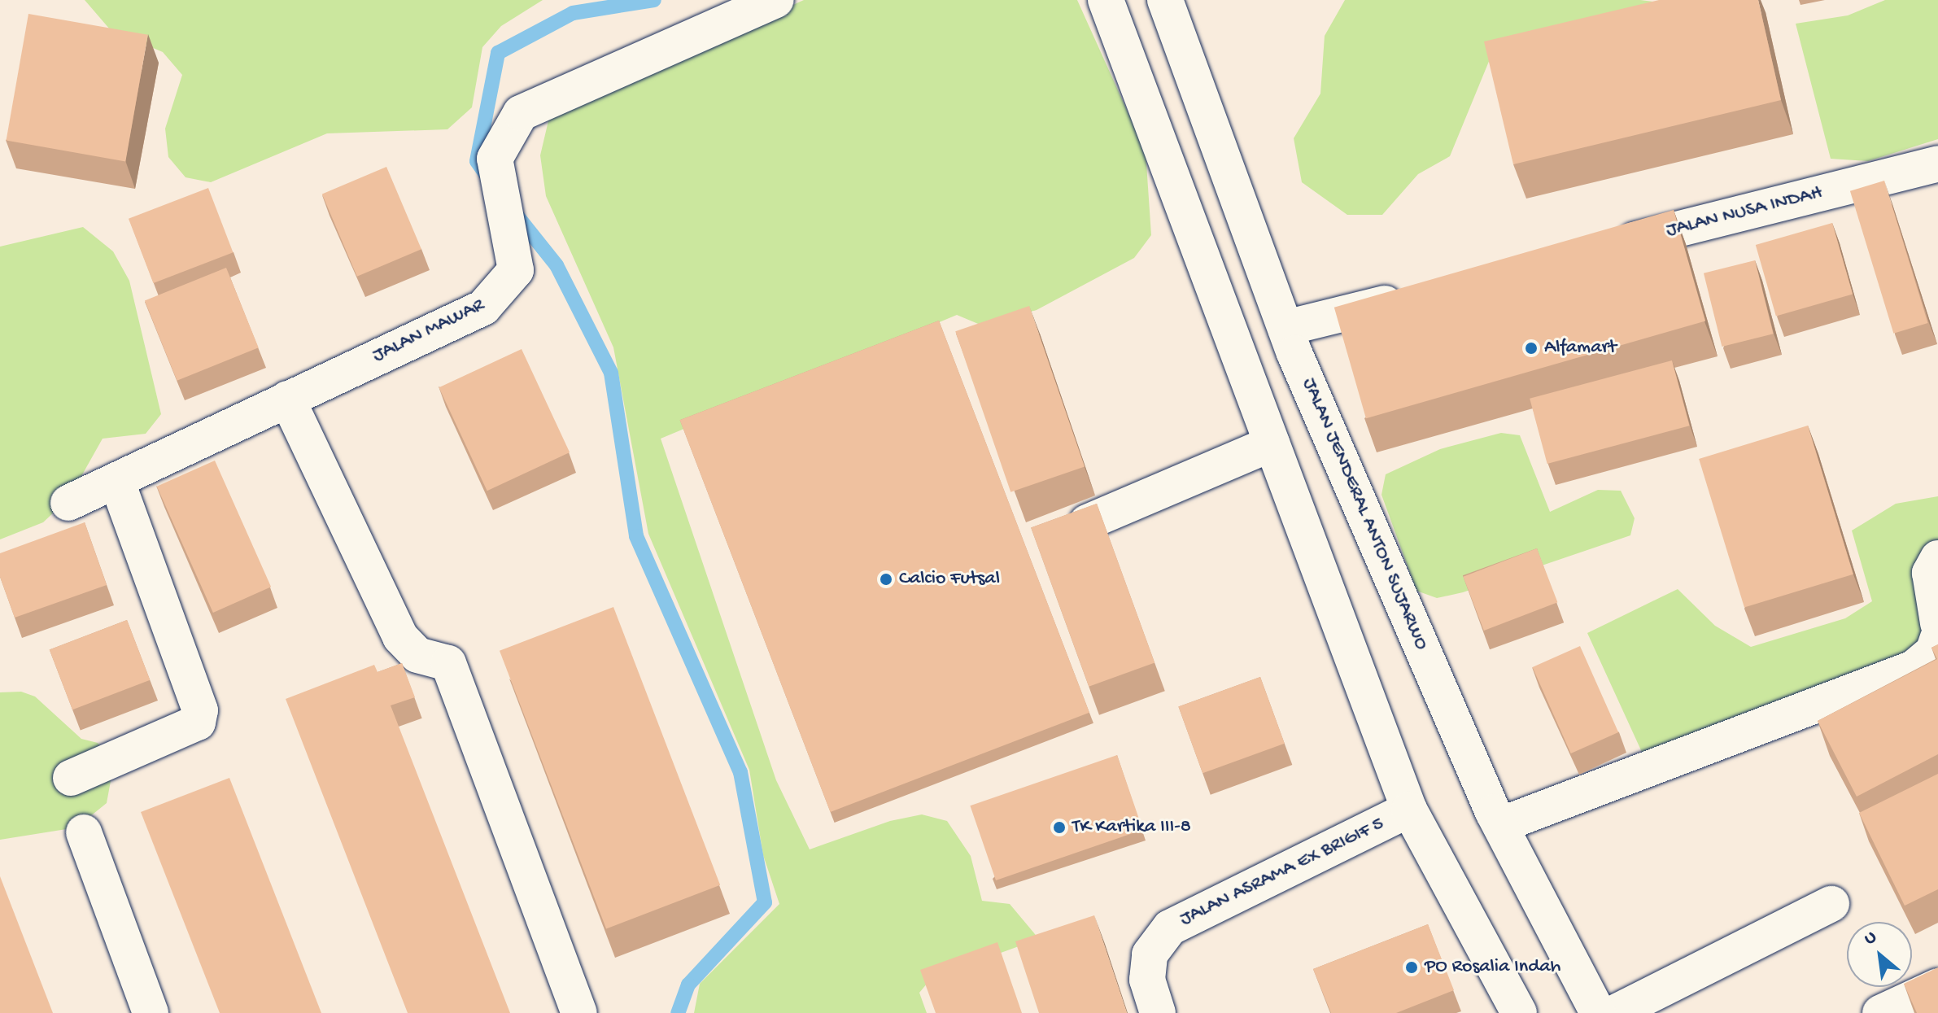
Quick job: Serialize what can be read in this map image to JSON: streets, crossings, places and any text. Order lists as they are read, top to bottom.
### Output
{
  "streets": {
    "main road": [
      "JALAN NUSA INDAH",
      "JALAN MAWAR",
      "JALAN JENDERAL ANTON SUJARWO",
      "JALAN ASRAMA EX BRIGIF 5"
    ]
  },
  "places": [
    "Alfamart",
    "Calcio Futsal",
    "TK Kartika III-8",
    "PO Rosalia Indah"
  ],
  "north": "top left"
}
